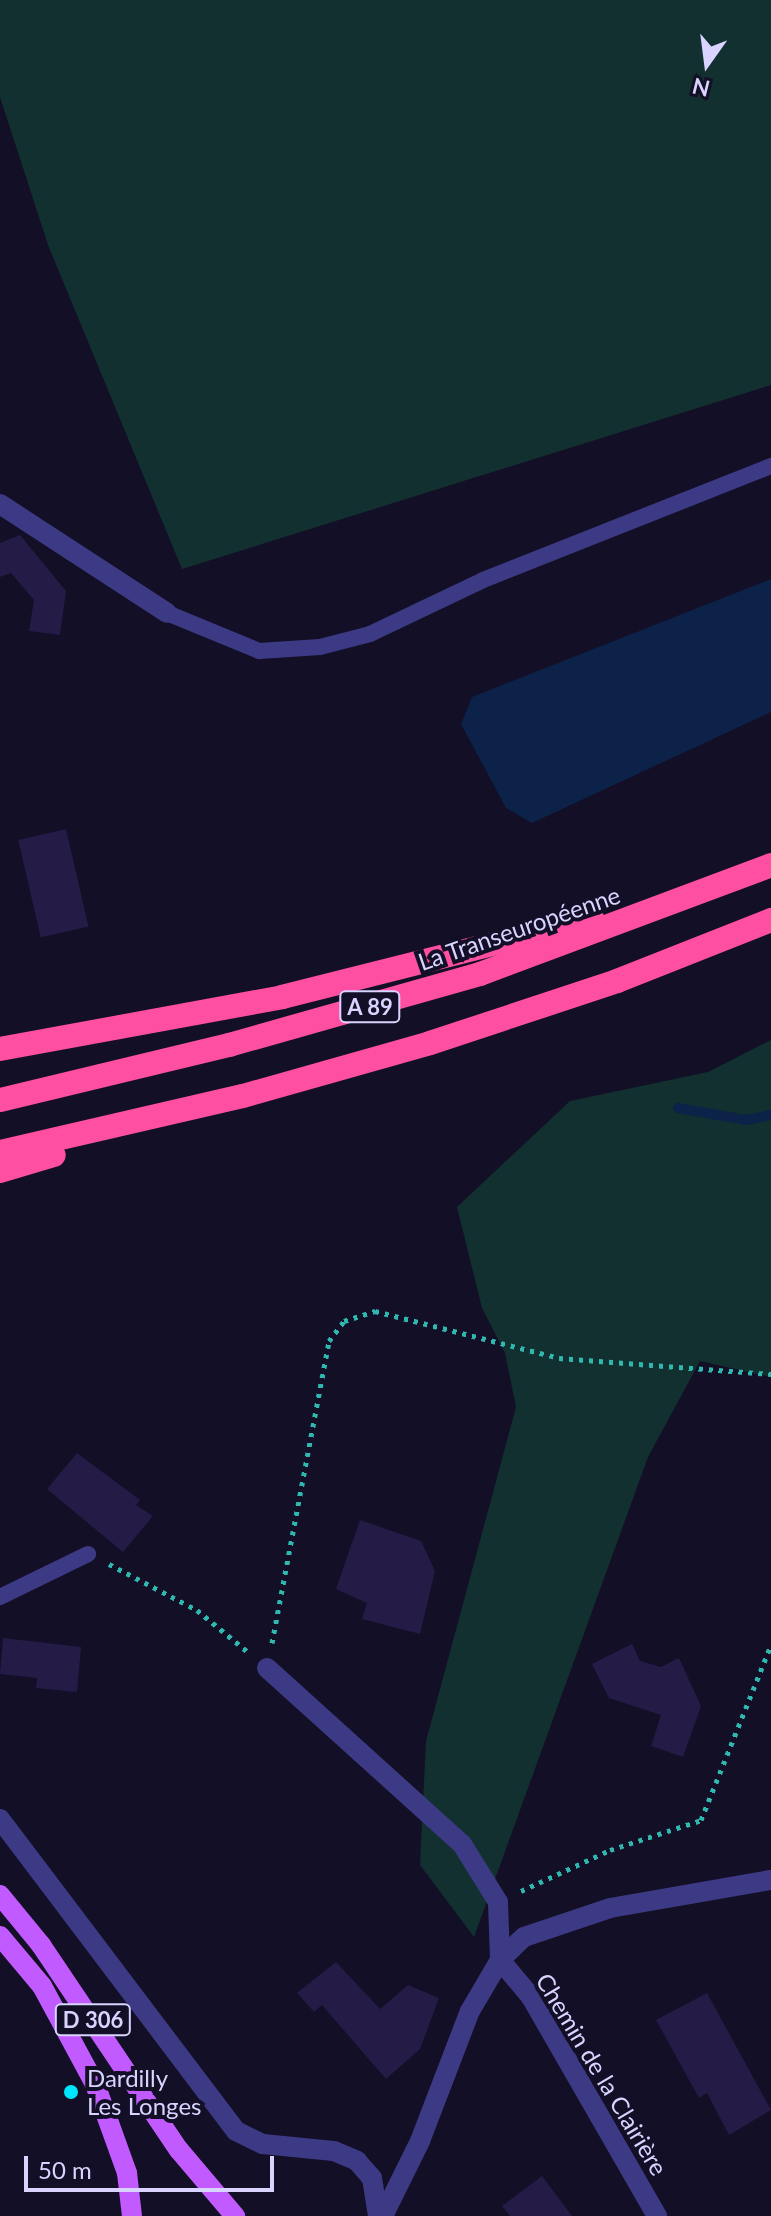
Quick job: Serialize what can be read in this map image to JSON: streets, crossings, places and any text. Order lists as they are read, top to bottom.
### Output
{
  "streets": {
    "highway": ["La Transeuropéenne", "A 89"],
    "main road": ["D 306"],
    "street": ["Chemin de la Clairière"]
  },
  "places": ["Dardilly Les Longes"],
  "scale_bar": "50 m",
  "north": "bottom"
}
